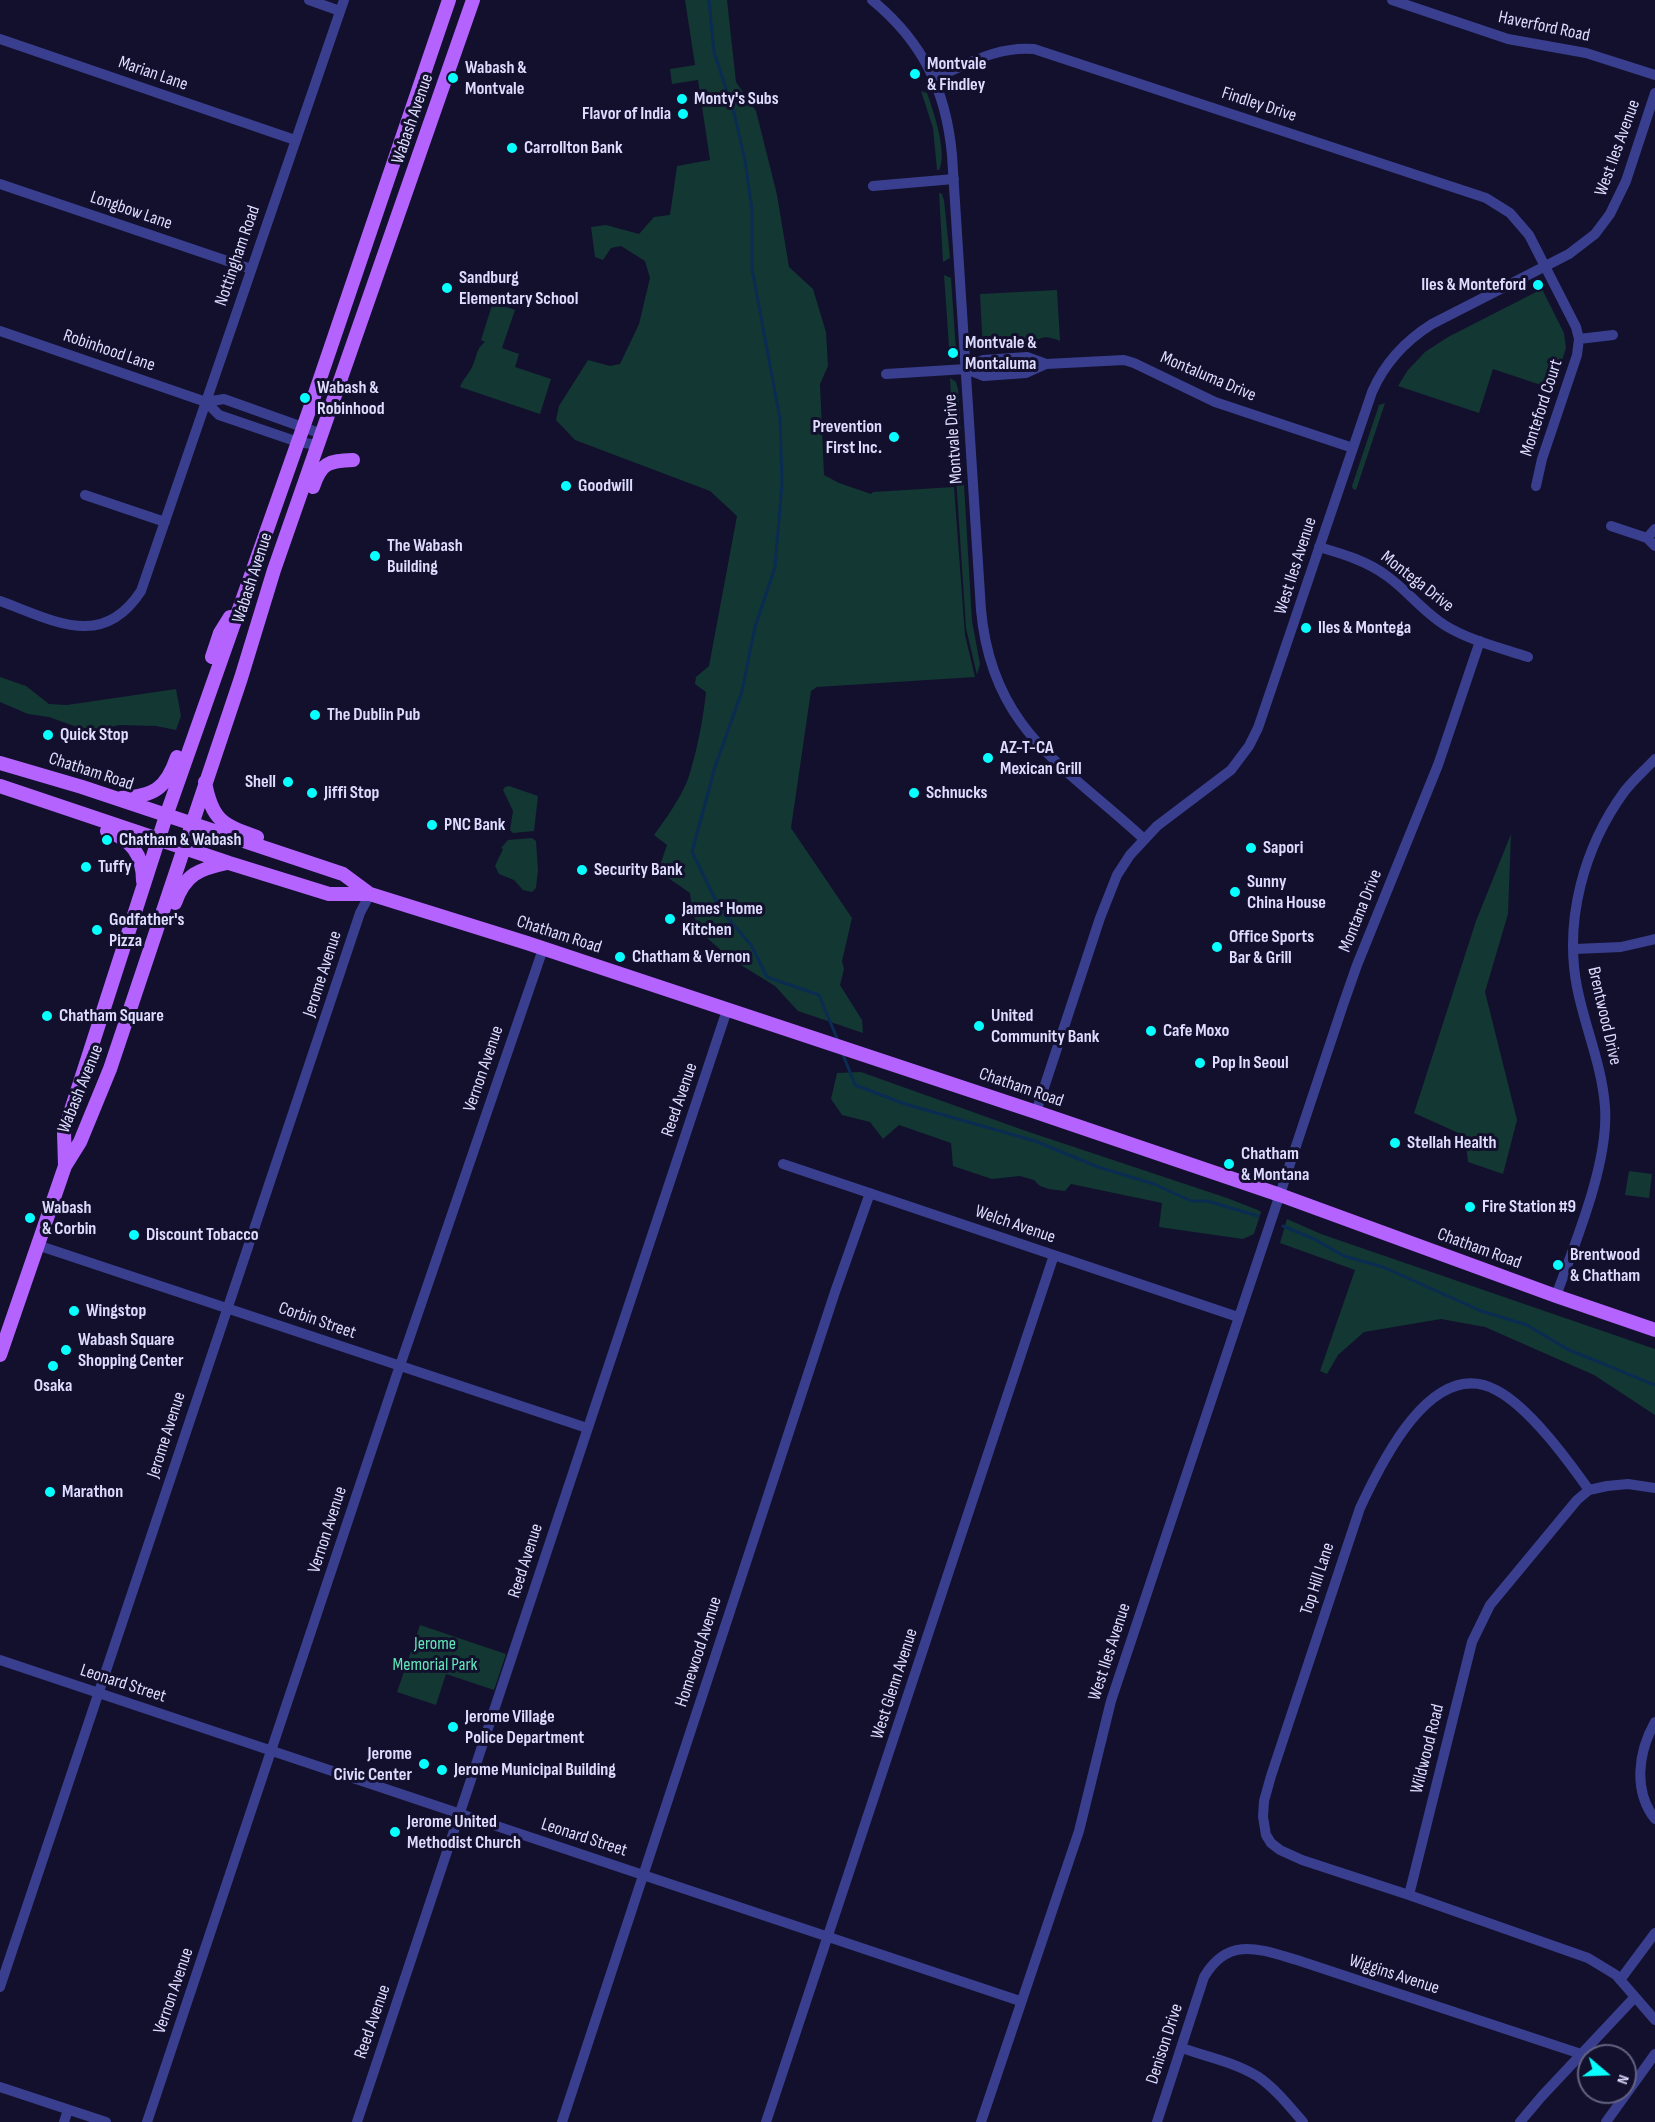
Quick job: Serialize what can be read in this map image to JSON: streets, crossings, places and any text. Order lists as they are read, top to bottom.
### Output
{
  "streets": {
    "main road": ["Wabash Avenue", "Chatham Road"],
    "street": [
      "Haverford Road",
      "Marian Lane",
      "Findley Drive",
      "West Iles Avenue",
      "Longbow Lane",
      "Nottingham Road",
      "Robinhood Lane",
      "Montaluma Drive",
      "Monteford Court",
      "Montvale Drive",
      "Montega Drive",
      "Montana Drive",
      "Jerome Avenue",
      "Brentwood Drive",
      "Vernon Avenue",
      "Reed Avenue",
      "Welch Avenue",
      "Corbin Street",
      "Top Hill Lane",
      "Homewood Avenue",
      "Leonard Street",
      "West Glenn Avenue",
      "Wildwood Road",
      "Wiggins Avenue",
      "Denison Drive"
    ]
  },
  "crossings": [
    ["Marian Lane", "Nottingham Road"],
    ["Findley Drive", "West Iles Avenue"],
    ["Findley Drive", "Monteford Court"],
    ["Findley Drive", "Montvale Drive"],
    ["Wabash Avenue", "Robinhood Lane"],
    ["Wabash Avenue", "Chatham Road"],
    ["Wabash Avenue", "Corbin Street"],
    ["West Iles Avenue", "Montaluma Drive"],
    ["West Iles Avenue", "Monteford Court"],
    ["West Iles Avenue", "Montvale Drive"],
    ["West Iles Avenue", "Montega Drive"],
    ["West Iles Avenue", "Chatham Road"],
    ["West Iles Avenue", "Montana Drive"],
    ["West Iles Avenue", "Welch Avenue"],
    ["West Iles Avenue", "Leonard Street"],
    ["Longbow Lane", "Nottingham Road"],
    ["Nottingham Road", "Robinhood Lane"],
    ["Montaluma Drive", "Montvale Drive"],
    ["Montega Drive", "Montana Drive"],
    ["Chatham Road", "Montana Drive"],
    ["Chatham Road", "Jerome Avenue"],
    ["Chatham Road", "Brentwood Drive"],
    ["Chatham Road", "Vernon Avenue"],
    ["Chatham Road", "Reed Avenue"],
    ["Jerome Avenue", "Corbin Street"],
    ["Jerome Avenue", "Leonard Street"],
    ["Vernon Avenue", "Corbin Street"],
    ["Vernon Avenue", "Leonard Street"],
    ["Reed Avenue", "Corbin Street"],
    ["Reed Avenue", "Leonard Street"],
    ["Welch Avenue", "Homewood Avenue"],
    ["Welch Avenue", "West Glenn Avenue"],
    ["Top Hill Lane", "Wildwood Road"],
    ["Homewood Avenue", "Leonard Street"],
    ["Leonard Street", "West Glenn Avenue"],
    ["Wiggins Avenue", "Denison Drive"]
  ],
  "parks": ["Jerome Memorial Park"],
  "places": [
    "Montvale & Findley",
    "Wabash & Montvale",
    "Monty's Subs",
    "Flavor of India",
    "Carrollton Bank",
    "Iles & Monteford",
    "Sandburg Elementary School",
    "Montvale & Montaluma",
    "Wabash & Robinhood",
    "Prevention First Inc.",
    "Goodwill",
    "The Wabash Building",
    "Iles & Montega",
    "The Dublin Pub",
    "Quick Stop",
    "AZ-T-CA Mexican Grill",
    "Shell",
    "Jiffi Stop",
    "Schnucks",
    "PNC Bank",
    "Chatham & Wabash",
    "Sapori",
    "Tuffy",
    "Security Bank",
    "Sunny China House",
    "James' Home Kitchen",
    "Godfather's Pizza",
    "Office Sports Bar & Grill",
    "Chatham & Vernon",
    "Chatham Square",
    "United Community Bank",
    "Cafe Moxo",
    "Pop In Seoul",
    "Stellah Health",
    "Chatham & Montana",
    "Fire Station #9",
    "Wabash & Corbin",
    "Discount Tobacco",
    "Brentwood & Chatham",
    "Wingstop",
    "Wabash Square Shopping Center",
    "Osaka",
    "Marathon",
    "Jerome Village Police Department",
    "Jerome Civic Center",
    "Jerome Municipal Building",
    "Jerome United Methodist Church"
  ],
  "north": "right"
}
